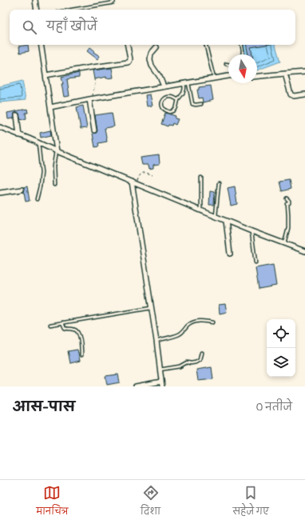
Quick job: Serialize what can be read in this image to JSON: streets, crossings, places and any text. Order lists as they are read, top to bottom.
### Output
{
  "north": "bottom",
  "page": {
    "search": "यहाँ खोजें",
    "heading": ["आस-पास", "0 नतीजे"],
    "nav": ["मानचित्र", "दिशा", "सहेजे गए"]
  }
}
